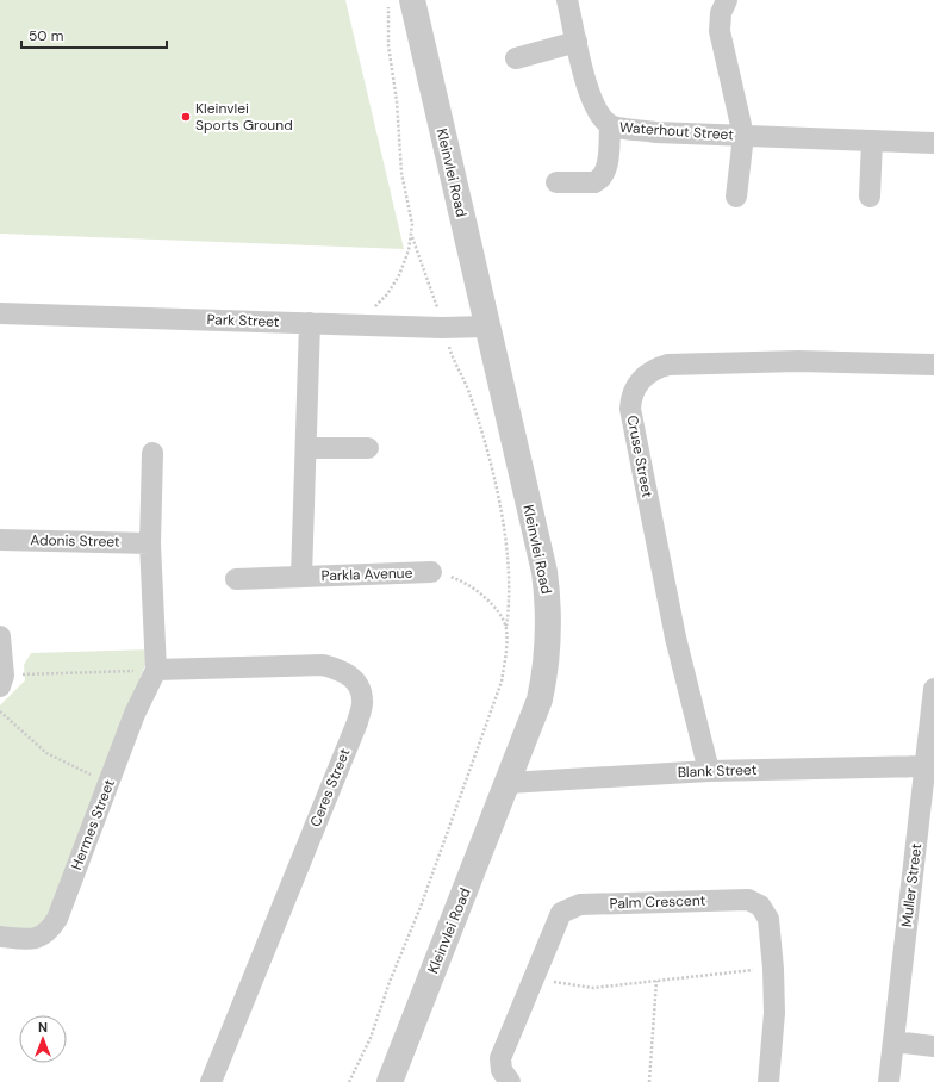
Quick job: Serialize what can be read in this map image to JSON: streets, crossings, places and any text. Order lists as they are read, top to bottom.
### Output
{
  "streets": {
    "street": [
      "Waterhout Street",
      "Kleinvlei Road",
      "Park Street",
      "Cruse Street",
      "Adonis Street",
      "Parkla Avenue",
      "Blank Street",
      "Ceres Street",
      "Hermes Street",
      "Muller Street",
      "Palm Crescent"
    ]
  },
  "crossings": [
    ["Kleinvlei Road", "Park Street"],
    ["Kleinvlei Road", "Blank Street"],
    ["Park Street", "Parkla Avenue"],
    ["Cruse Street", "Blank Street"],
    ["Blank Street", "Muller Street"],
    ["Ceres Street", "Hermes Street"]
  ],
  "places": ["Kleinvlei Sports Ground"],
  "scale_bar": "50 m",
  "north": "top"
}
